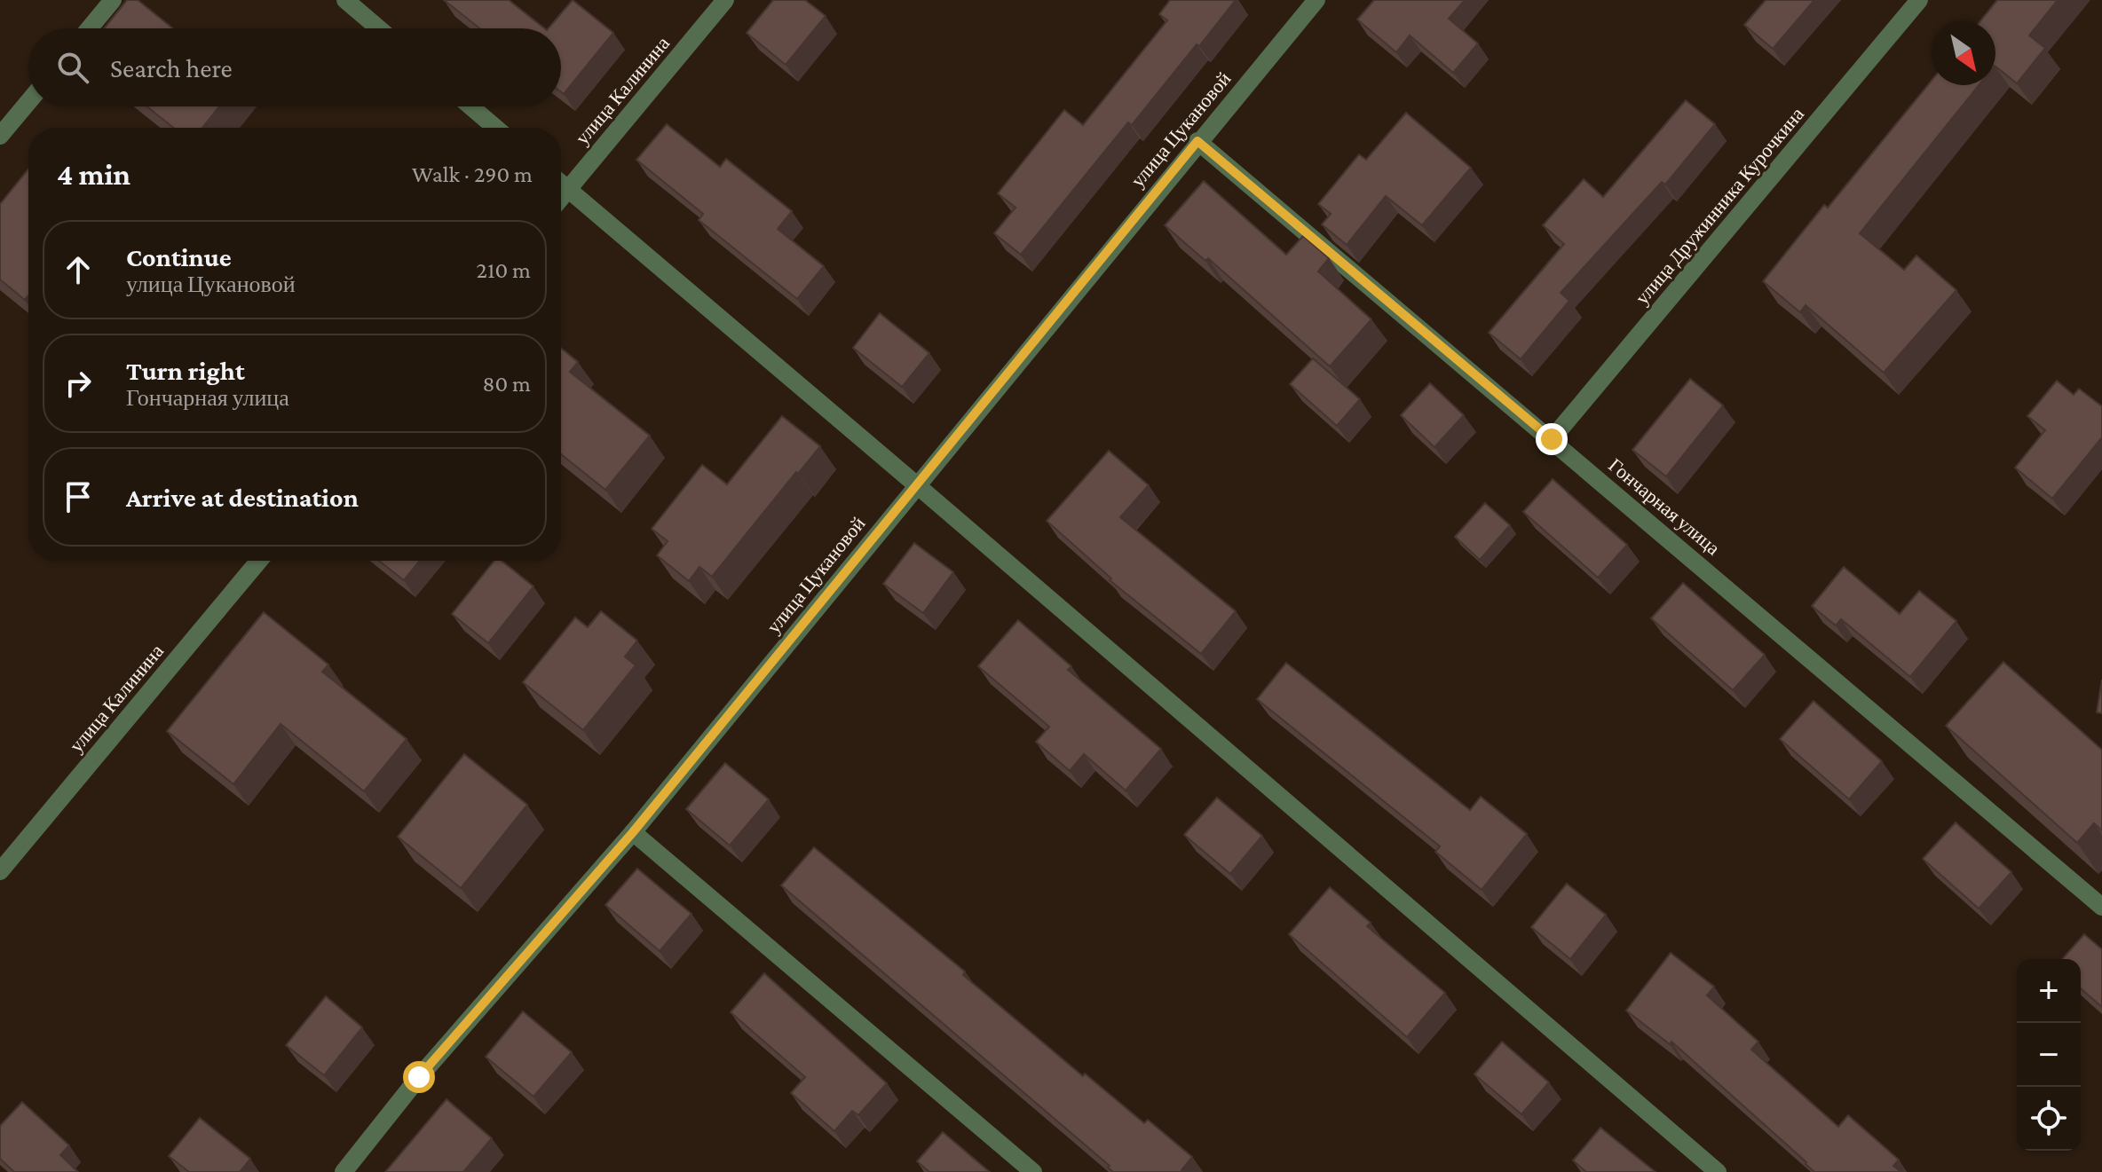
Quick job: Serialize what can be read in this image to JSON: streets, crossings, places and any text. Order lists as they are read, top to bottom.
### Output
{
  "streets": {
    "street": [
      "улица Калинина",
      "улица Цукановой",
      "улица Дружинника Курочкина",
      "Гончарная улица"
    ]
  },
  "crossings": [
    ["улица Цукановой", "Гончарная улица"],
    ["улица Дружинника Курочкина", "Гончарная улица"]
  ],
  "north": "bottom right",
  "page": {
    "search": "Search here",
    "heading": ["4 min", "Walk · 290 m"],
    "list": [
      ["Continue", "улица Цукановой", "210 m"],
      ["Turn right", "Гончарная улица", "80 m"],
      "Arrive at destination"
    ],
    "map_buttons": ["+", "−"]
  }
}
